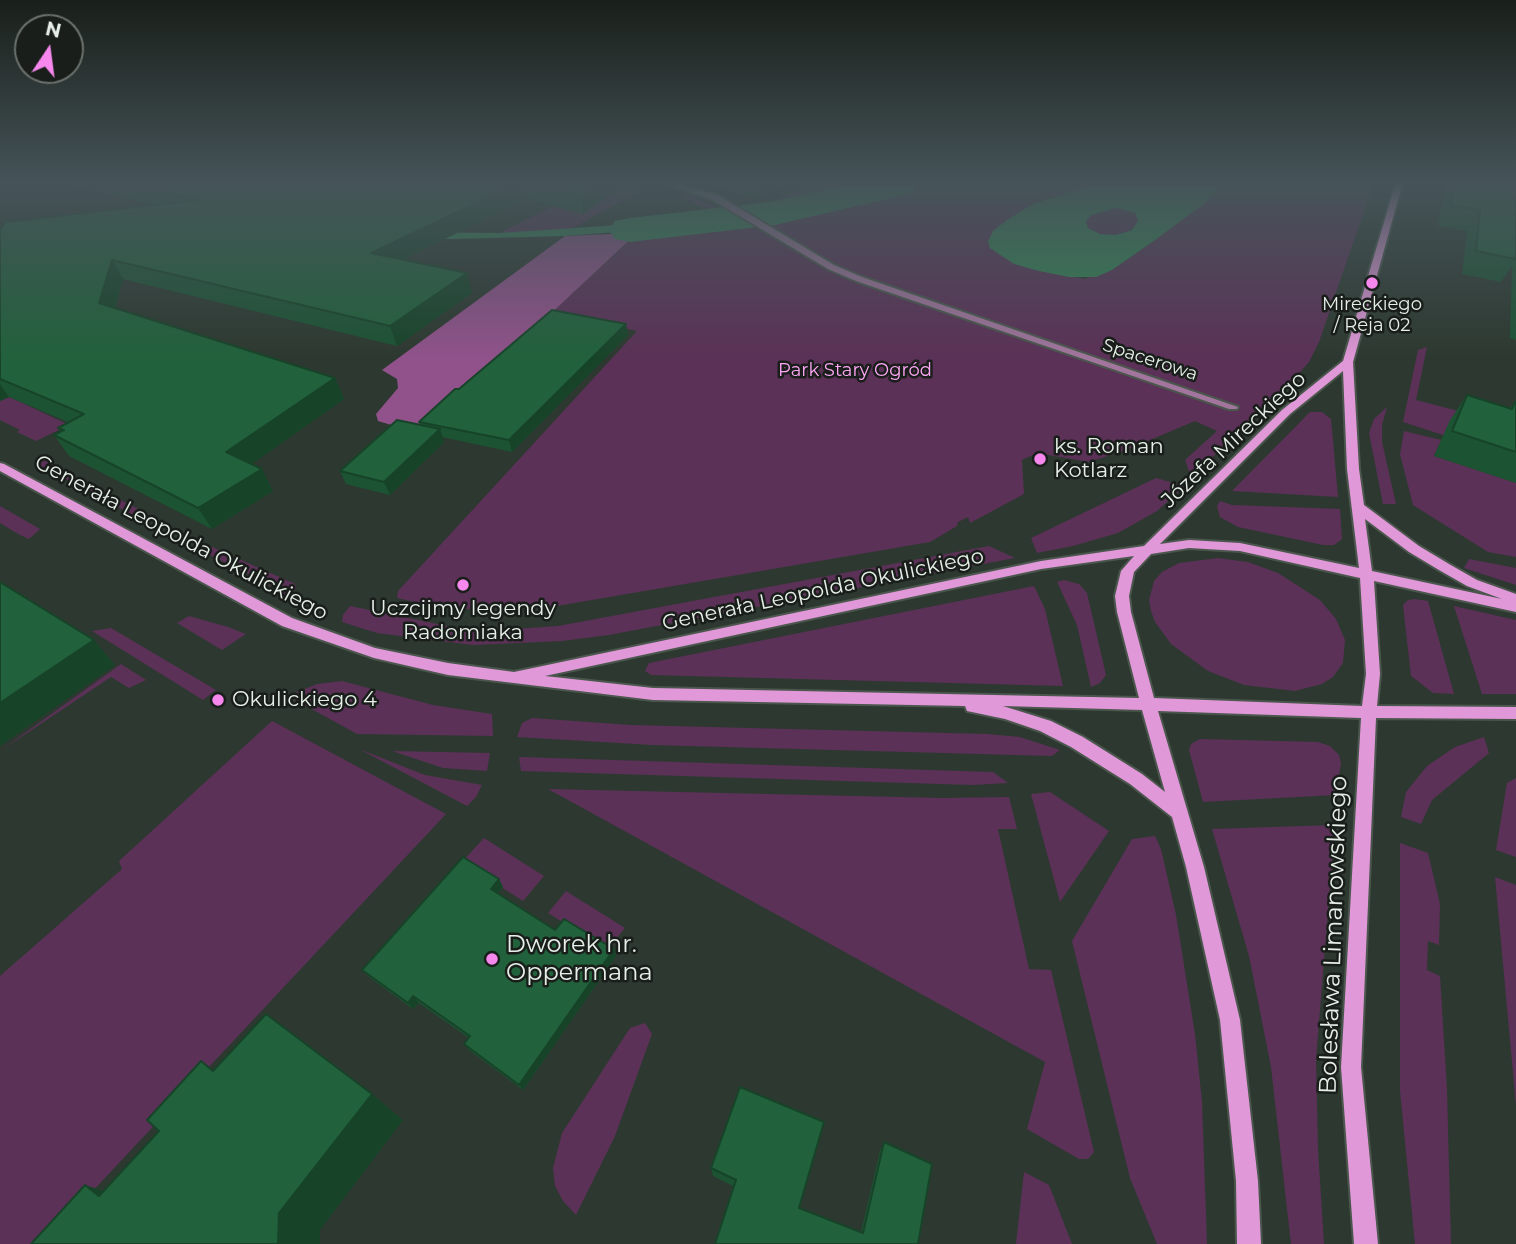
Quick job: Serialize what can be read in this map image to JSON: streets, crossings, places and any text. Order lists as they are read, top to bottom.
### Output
{
  "streets": {
    "main road": ["Józefa Mireckiego", "Generała Leopolda Okulickiego", "Bolesława Limanowskiego"],
    "street": ["Spacerowa"]
  },
  "crossings": [
    ["Józefa Mireckiego", "Generała Leopolda Okulickiego"],
    ["Generała Leopolda Okulickiego", "Bolesława Limanowskiego"]
  ],
  "parks": ["Park Stary Ogród"],
  "places": [
    "Mireckiego / Reja 02",
    "ks. Roman Kotlarz",
    "Uczcijmy legendy Radomiaka",
    "Okulickiego 4",
    "Dworek hr. Oppermana"
  ],
  "north": "top"
}
